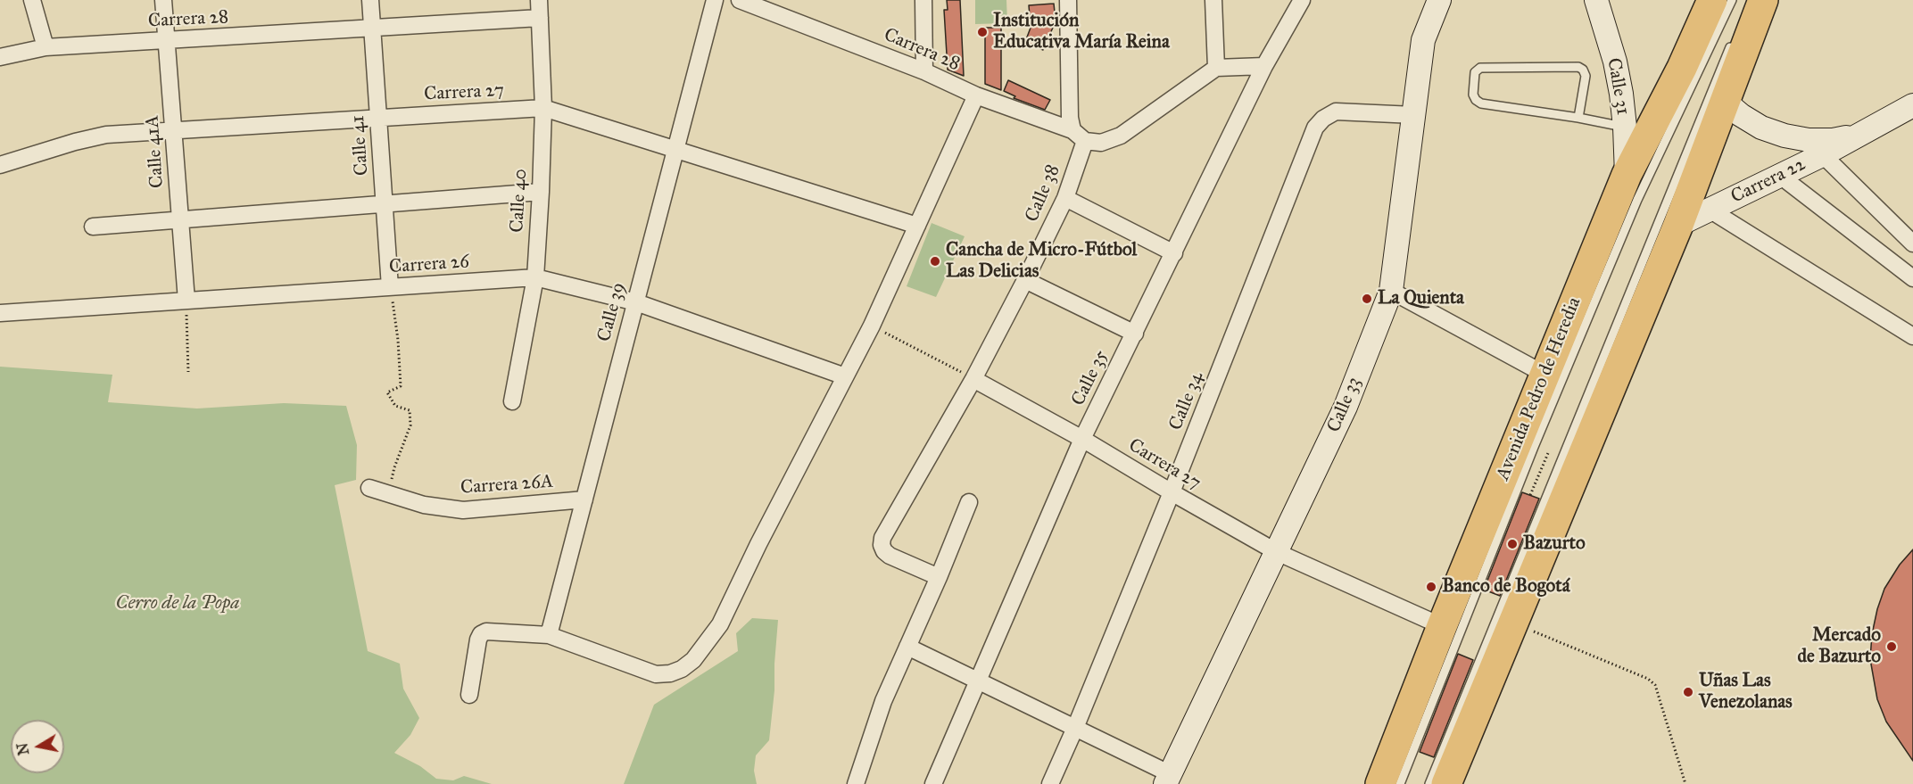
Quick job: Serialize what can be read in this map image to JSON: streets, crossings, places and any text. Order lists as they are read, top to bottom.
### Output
{
  "streets": {
    "highway": ["Avenida Pedro de Heredia"],
    "street": [
      "Carrera 28",
      "Calle 31",
      "Carrera 27",
      "Calle 41",
      "Calle 41A",
      "Carrera 22",
      "Calle 38",
      "Calle 40",
      "Carrera 26",
      "Calle 39",
      "Calle 35",
      "Calle 34",
      "Calle 33",
      "Carrera 26A"
    ]
  },
  "crossings": [
    ["Carrera 28", "Calle 41"],
    ["Carrera 28", "Calle 41A"],
    ["Carrera 28", "Calle 38"],
    ["Carrera 28", "Calle 40"],
    ["Calle 31", "Avenida Pedro de Heredia"],
    ["Carrera 27", "Calle 41"],
    ["Carrera 27", "Calle 41A"],
    ["Carrera 27", "Calle 38"],
    ["Carrera 27", "Calle 40"],
    ["Carrera 27", "Calle 39"],
    ["Carrera 27", "Calle 35"],
    ["Carrera 27", "Avenida Pedro de Heredia"],
    ["Carrera 27", "Calle 34"],
    ["Carrera 27", "Calle 33"],
    ["Calle 41", "Carrera 26"],
    ["Calle 41A", "Carrera 26"],
    ["Calle 40", "Carrera 26"],
    ["Carrera 26", "Calle 39"],
    ["Calle 39", "Carrera 26A"],
    ["Calle 34", "Calle 33"]
  ],
  "parks": ["Cerro de la Popa"],
  "places": [
    "Institución Educativa María Reina",
    "Cancha de Micro-Fútbol Las Delicias",
    "La Quienta",
    "Bazurto",
    "Banco de Bogotá",
    "Mercado de Bazurto",
    "Uñas Las Venezolanas"
  ],
  "north": "left"
}
